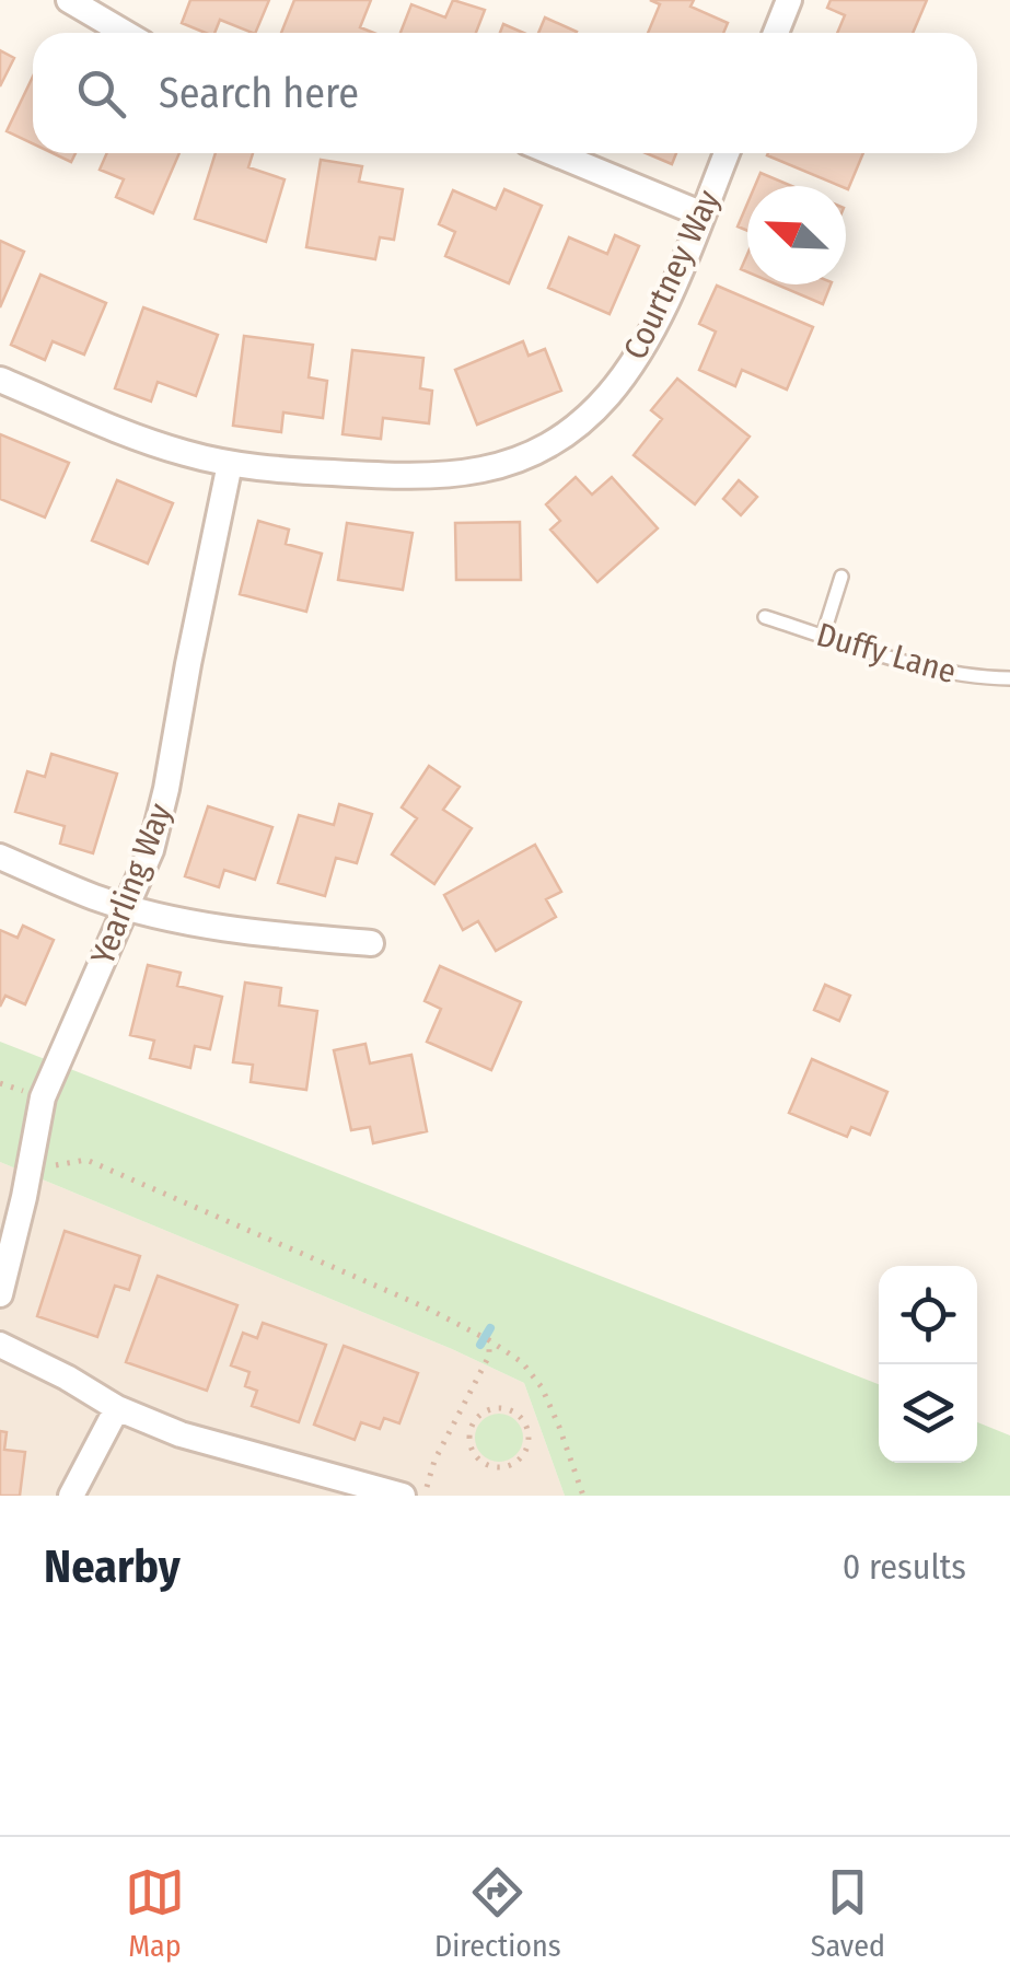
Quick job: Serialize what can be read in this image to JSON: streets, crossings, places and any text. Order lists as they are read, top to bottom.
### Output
{
  "streets": {
    "street": ["Courtney Way", "Yearling Way"],
    "lane": ["Duffy Lane"]
  },
  "crossings": [
    ["Courtney Way", "Yearling Way"]
  ],
  "north": "top left",
  "page": {
    "search": "Search here",
    "heading": ["Nearby", "0 results"],
    "nav": ["Map", "Directions", "Saved"]
  }
}
